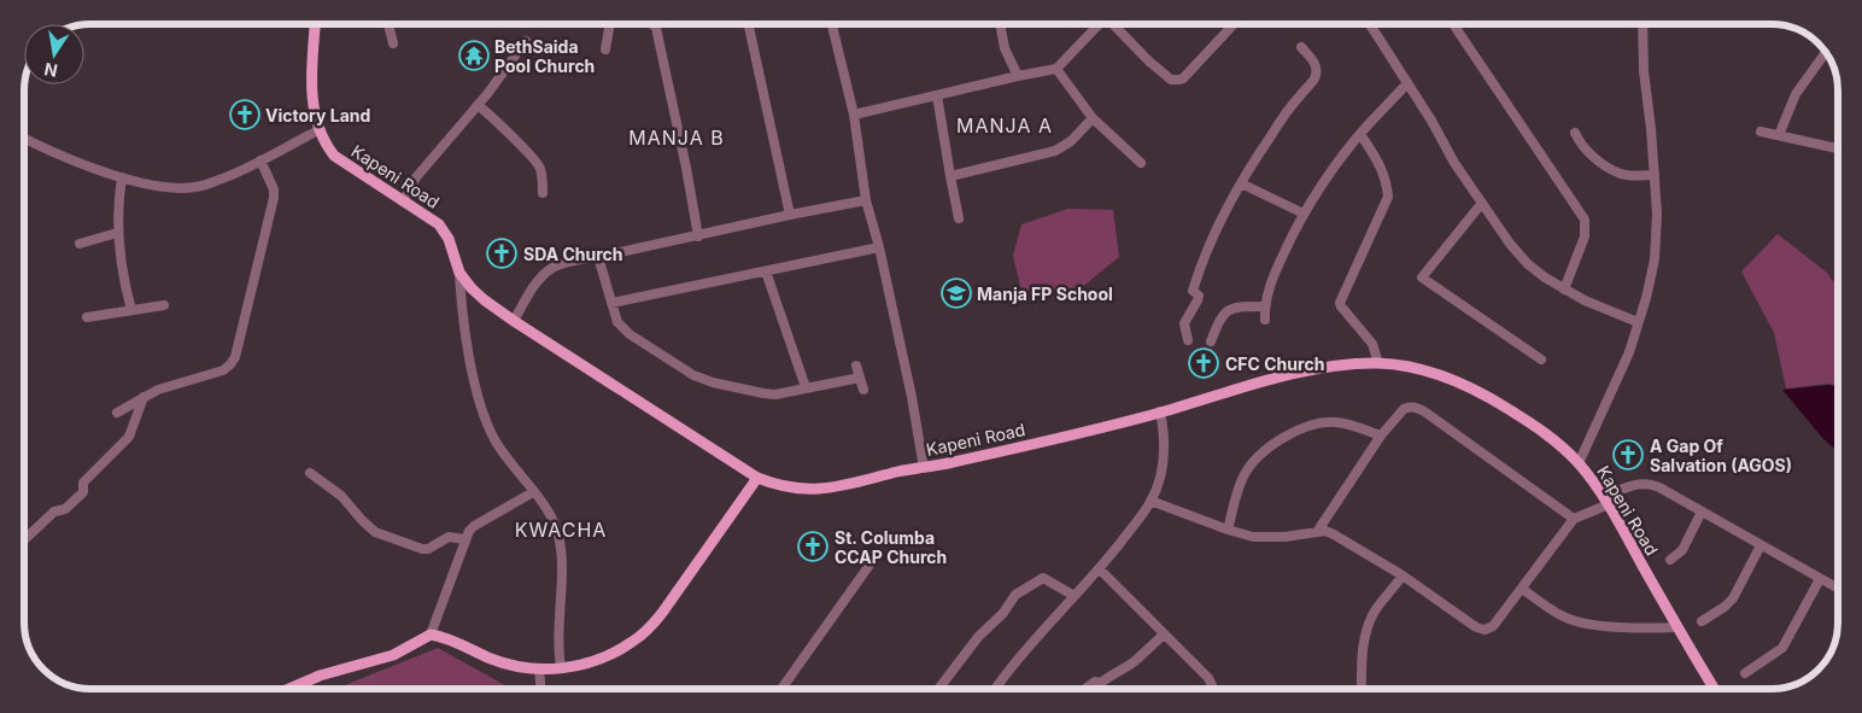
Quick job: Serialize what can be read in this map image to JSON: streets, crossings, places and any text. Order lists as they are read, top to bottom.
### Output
{
  "streets": {
    "main road": ["Kapeni Road"]
  },
  "districts": ["MANJA A", "MANJA B", "KWACHA"],
  "places": {
    "temple": ["BethSaida Pool Church"],
    "church": [
      "Victory Land",
      "SDA Church",
      "CFC Church",
      "A Gap Of Salvation (AGOS)",
      "St. Columba CCAP Church"
    ],
    "school or university": ["Manja FP School"]
  },
  "north": "bottom"
}
